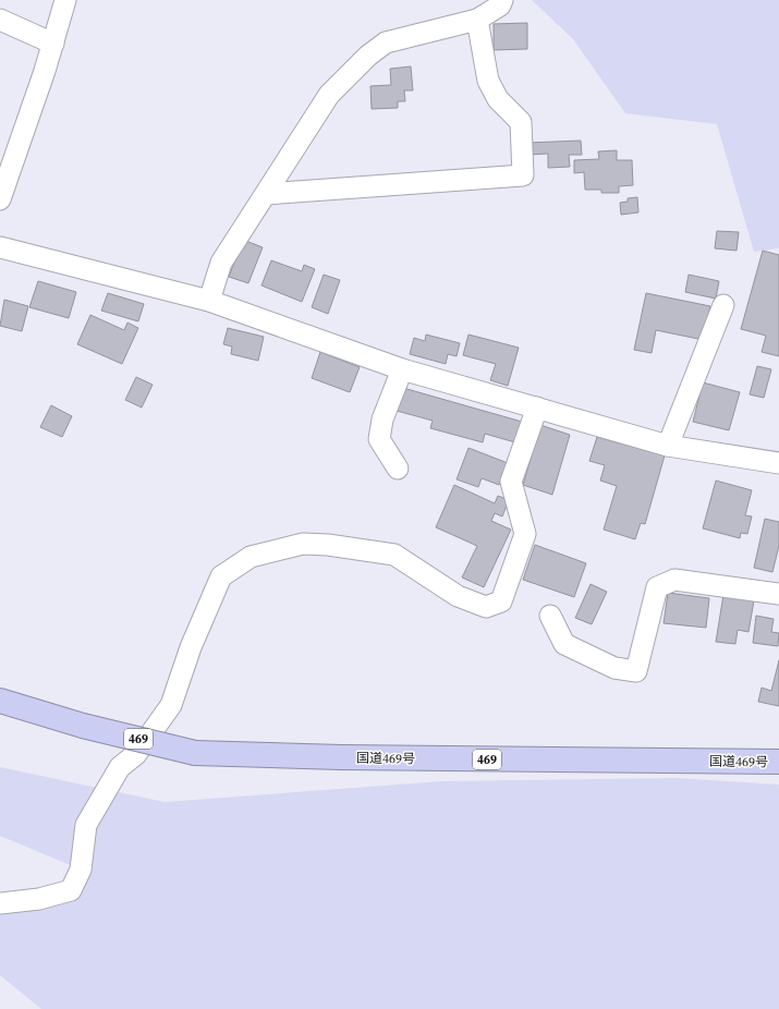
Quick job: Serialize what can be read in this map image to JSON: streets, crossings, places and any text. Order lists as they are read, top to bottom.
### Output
{
  "streets": {
    "highway": ["469", "国道469号"]
  }
}
